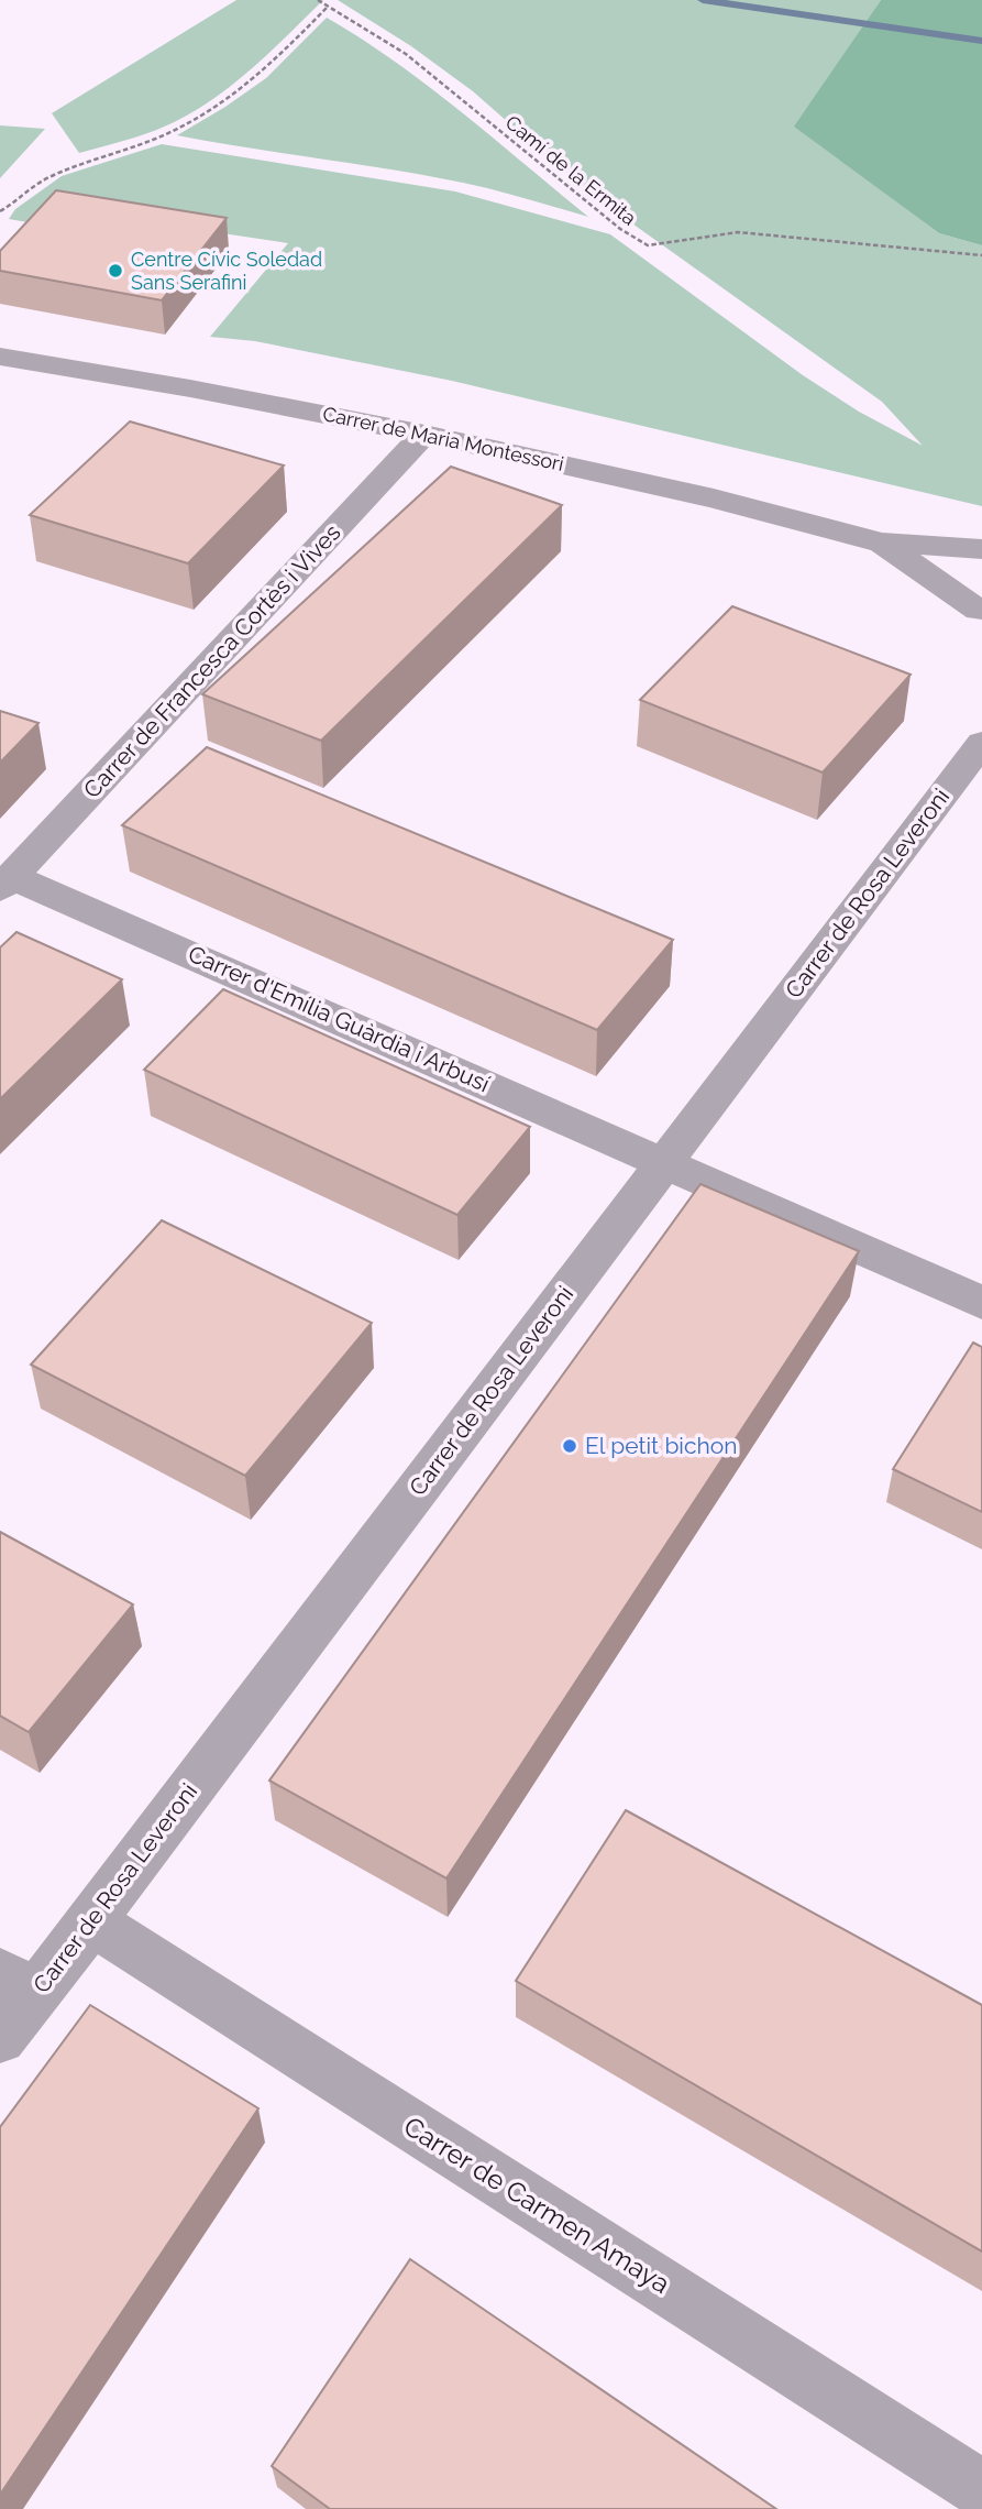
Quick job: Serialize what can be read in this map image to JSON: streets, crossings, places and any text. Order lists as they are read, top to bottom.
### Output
{
  "streets": {
    "street": [
      "Carrer de Maria Montessori",
      "Carrer de Francesca Cortès i Vives",
      "Carrer de Rosa Leveroni",
      "Carrer d'Emília Guàrdia i Arbusí",
      "Carrer de Carmen Amaya"
    ],
    "path": ["Camí de la Ermita"]
  },
  "crossings": [
    ["Carrer de Maria Montessori", "Carrer de Francesca Cortès i Vives"],
    ["Carrer de Francesca Cortès i Vives", "Carrer d'Emília Guàrdia i Arbusí"],
    ["Carrer de Rosa Leveroni", "Carrer d'Emília Guàrdia i Arbusí"],
    ["Carrer de Rosa Leveroni", "Carrer de Carmen Amaya"]
  ],
  "places": ["Centre Cívic Soledad Sans Serafini", "El petit bichon"]
}
